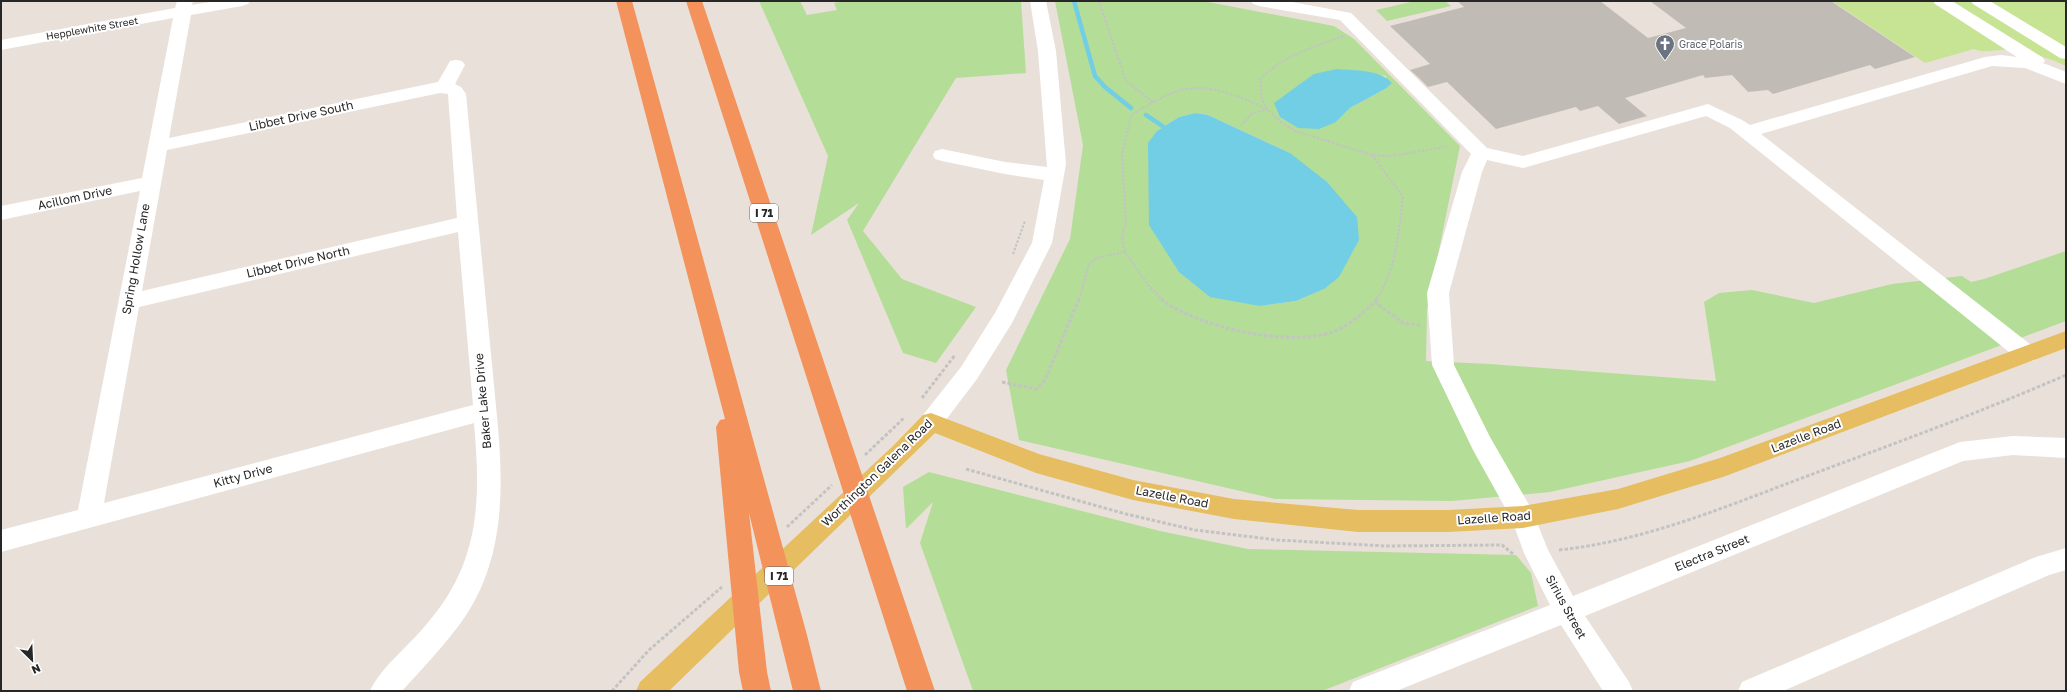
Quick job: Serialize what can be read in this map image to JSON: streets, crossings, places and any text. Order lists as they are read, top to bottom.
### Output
{
  "streets": {
    "highway": ["I 71"],
    "main road": ["Lazelle Road", "Worthington Galena Road"],
    "street": [
      "Hepplewhite Street",
      "Libbet Drive South",
      "Acillom Drive",
      "Spring Hollow Lane",
      "Libbet Drive North",
      "Baker Lake Drive",
      "Kitty Drive",
      "Electra Street",
      "Sirius Street"
    ]
  },
  "crossings": [
    ["Hepplewhite Street", "Spring Hollow Lane"],
    ["Libbet Drive South", "Spring Hollow Lane"],
    ["Libbet Drive South", "Baker Lake Drive"],
    ["Acillom Drive", "Spring Hollow Lane"],
    ["Spring Hollow Lane", "Libbet Drive North"],
    ["Spring Hollow Lane", "Kitty Drive"],
    ["Libbet Drive North", "Baker Lake Drive"],
    ["Baker Lake Drive", "Kitty Drive"],
    ["Lazelle Road", "Worthington Galena Road"],
    ["Lazelle Road", "Sirius Street"],
    ["Electra Street", "Sirius Street"]
  ],
  "places": {
    "church": ["Grace Polaris"]
  },
  "north": "bottom right"
}
